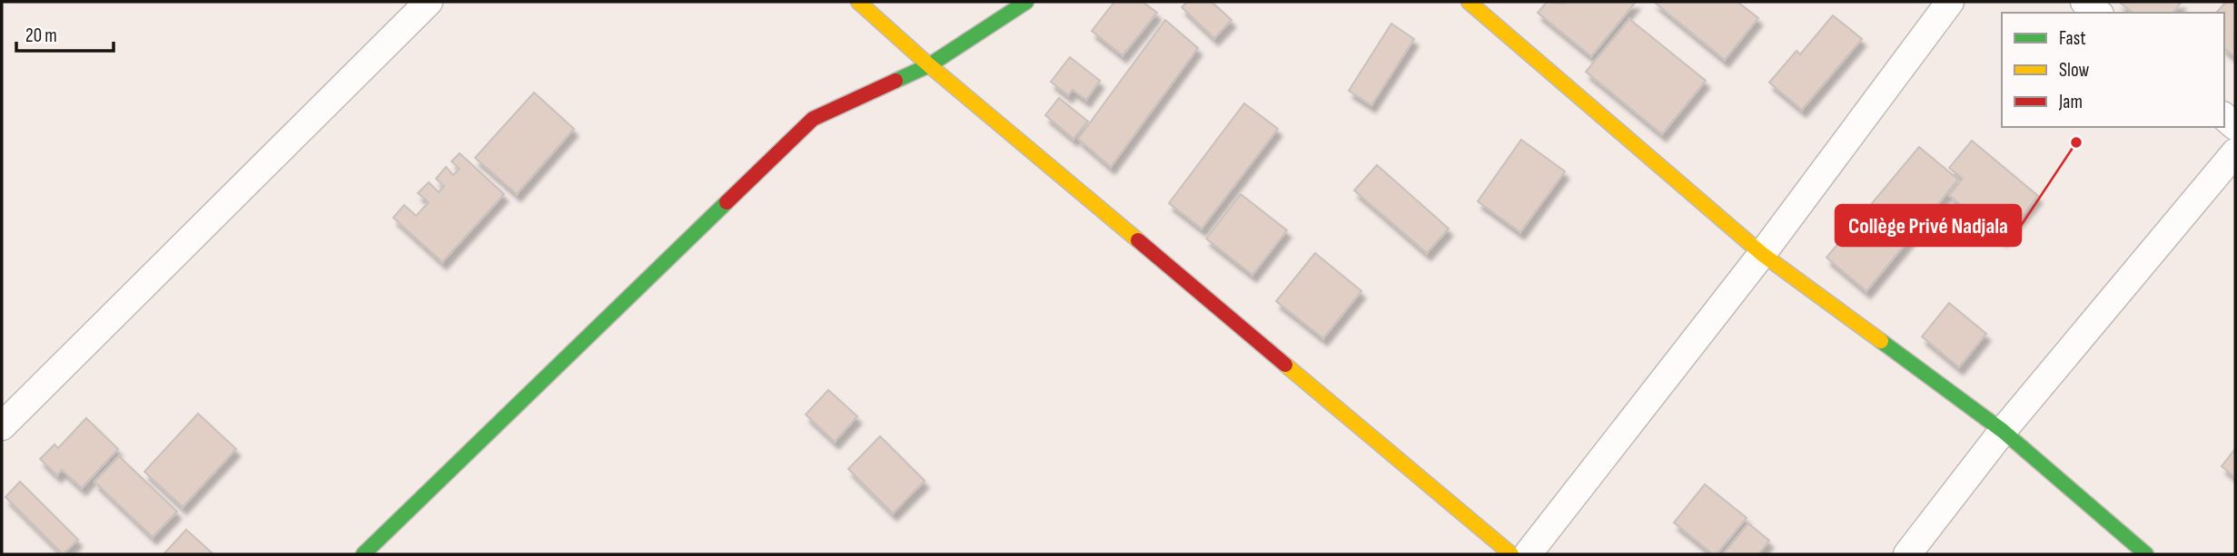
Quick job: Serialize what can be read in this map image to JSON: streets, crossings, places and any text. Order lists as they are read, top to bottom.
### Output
{
  "places": ["Collège Privé Nadjala"],
  "legend": ["Fast", "Slow", "Jam"],
  "scale_bar": "20 m"
}
